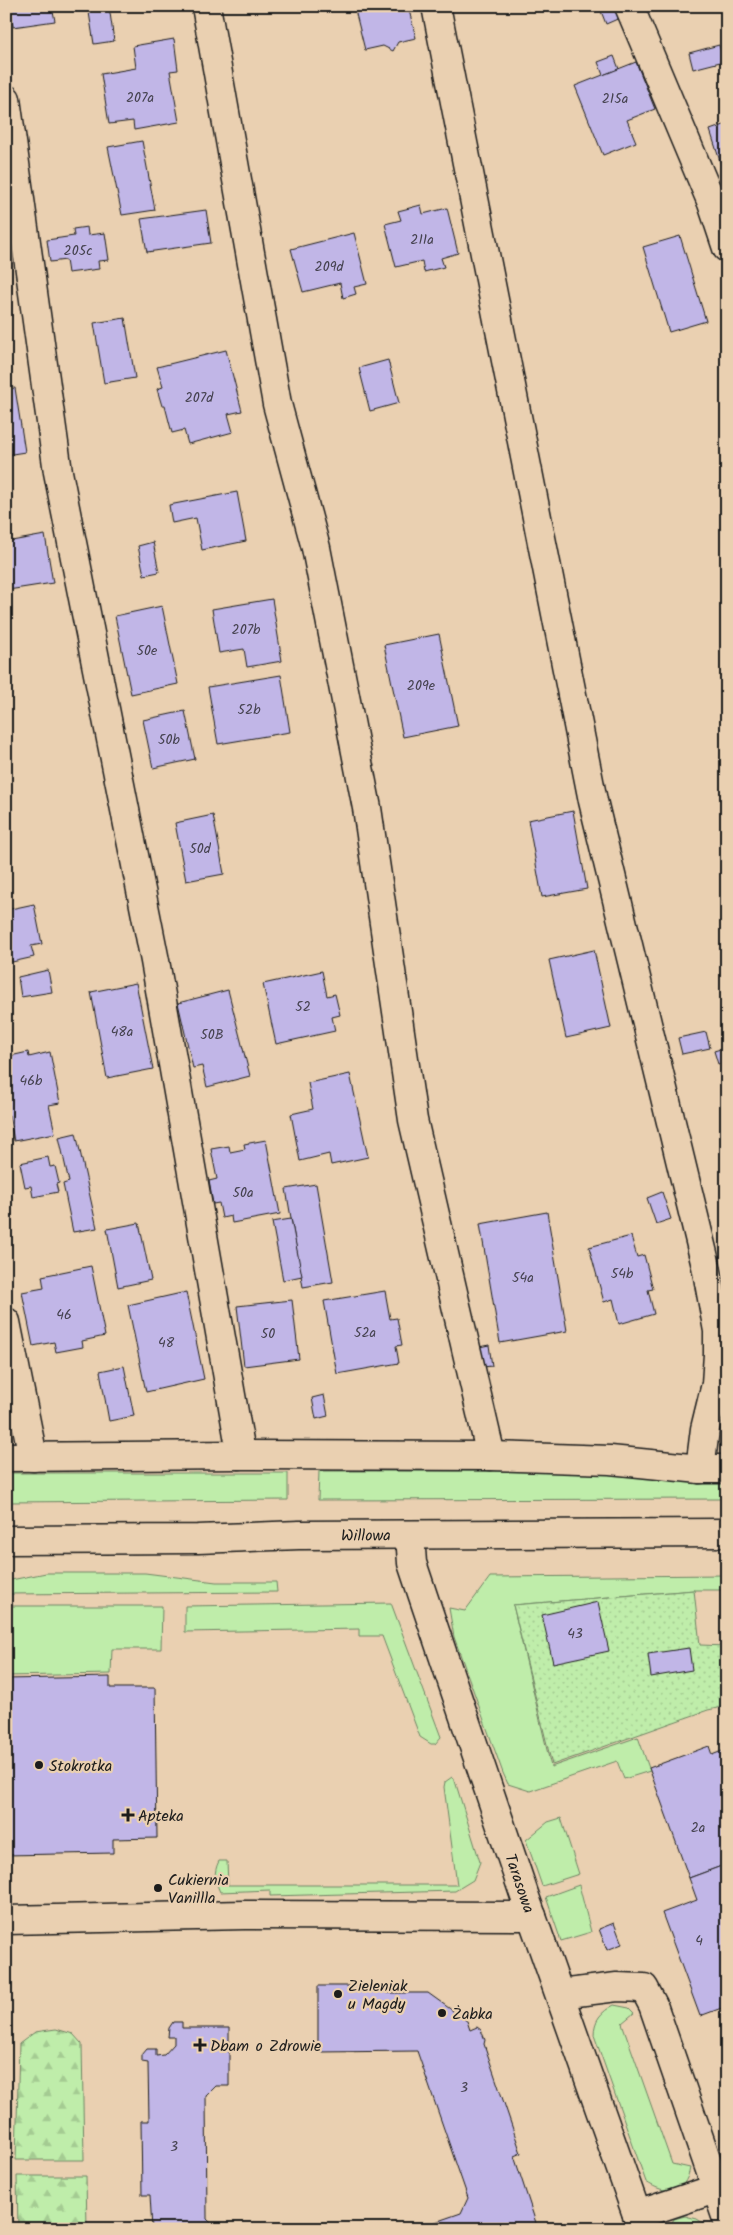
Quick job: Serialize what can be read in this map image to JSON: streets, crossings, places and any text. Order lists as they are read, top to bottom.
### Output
{
  "streets": {
    "street": ["Willowa", "Tarasowa"]
  },
  "crossings": [
    ["Willowa", "Tarasowa"]
  ],
  "places": {
    "other": [
      "Stokrotka",
      "Cukiernia Vanillla",
      "Zieleniak u Magdy",
      "Żabka"
    ],
    "health": ["Apteka", "Dbam o Zdrowie"]
  },
  "house_numbers": [
    "207a",
    "215a",
    "211a",
    "205c",
    "209d",
    "207d",
    "207b",
    "50e",
    "209e",
    "52b",
    "50b",
    "50d",
    "52",
    "48a",
    "50B",
    "46b",
    "50a",
    "54b",
    "54a",
    "46",
    "52a",
    "50",
    "48",
    "43",
    "2a",
    "4",
    "3",
    "3"
  ]
}
